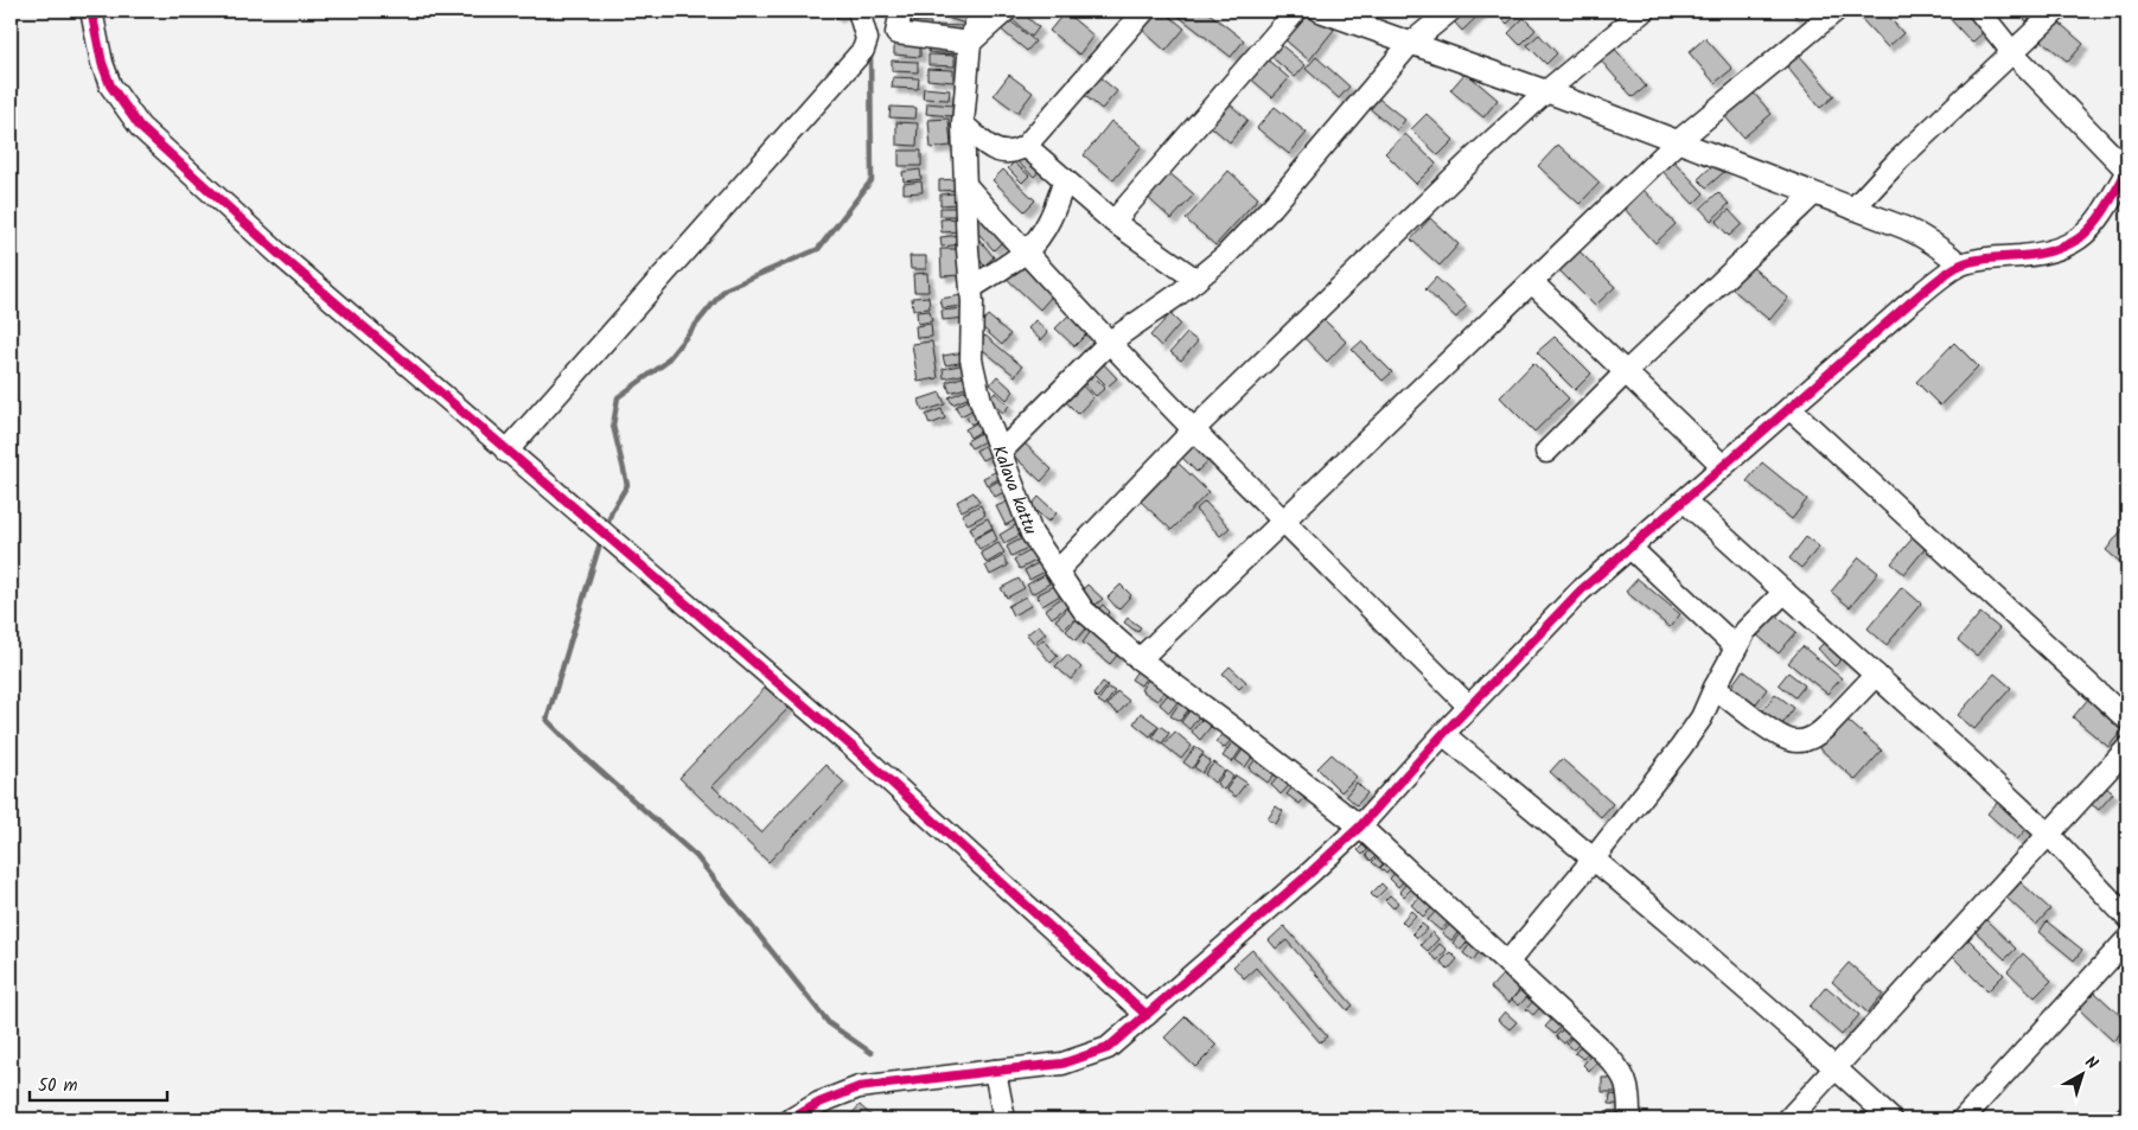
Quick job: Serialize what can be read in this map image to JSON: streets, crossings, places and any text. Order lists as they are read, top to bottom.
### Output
{
  "streets": {
    "street": ["Kalava kattu"]
  },
  "scale_bar": "50 m",
  "north": "top right"
}
